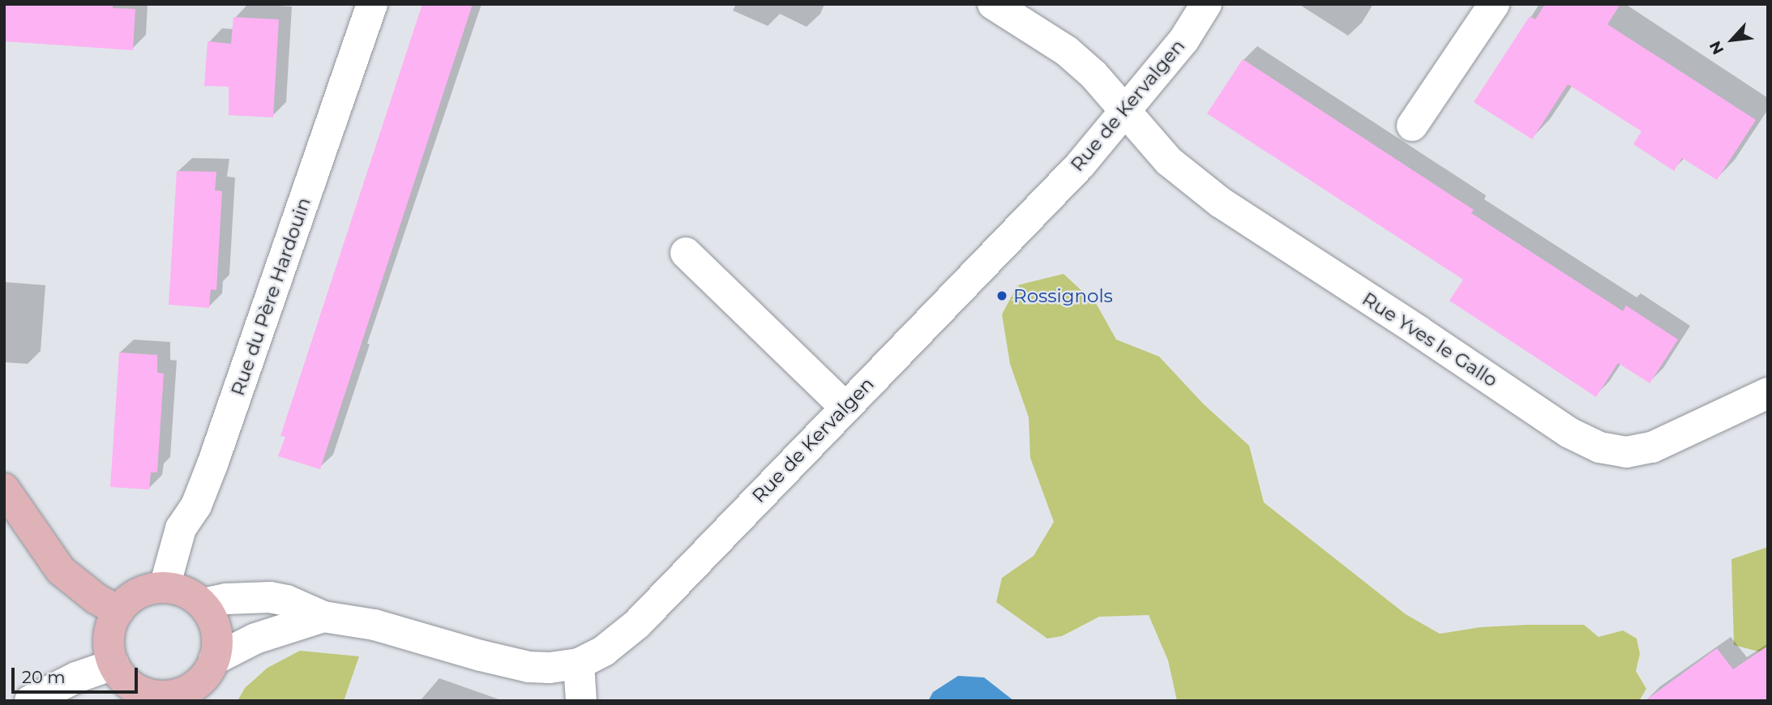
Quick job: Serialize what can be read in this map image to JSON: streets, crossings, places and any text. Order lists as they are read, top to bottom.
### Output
{
  "streets": {
    "street": ["Rue de Kervalgen", "Rue du Père Hardouin", "Rue Yves le Gallo"]
  },
  "crossings": [
    ["Rue de Kervalgen", "Rue du Père Hardouin"],
    ["Rue de Kervalgen", "Rue Yves le Gallo"]
  ],
  "places": ["Rossignols"],
  "scale_bar": "20 m",
  "north": "bottom left"
}
